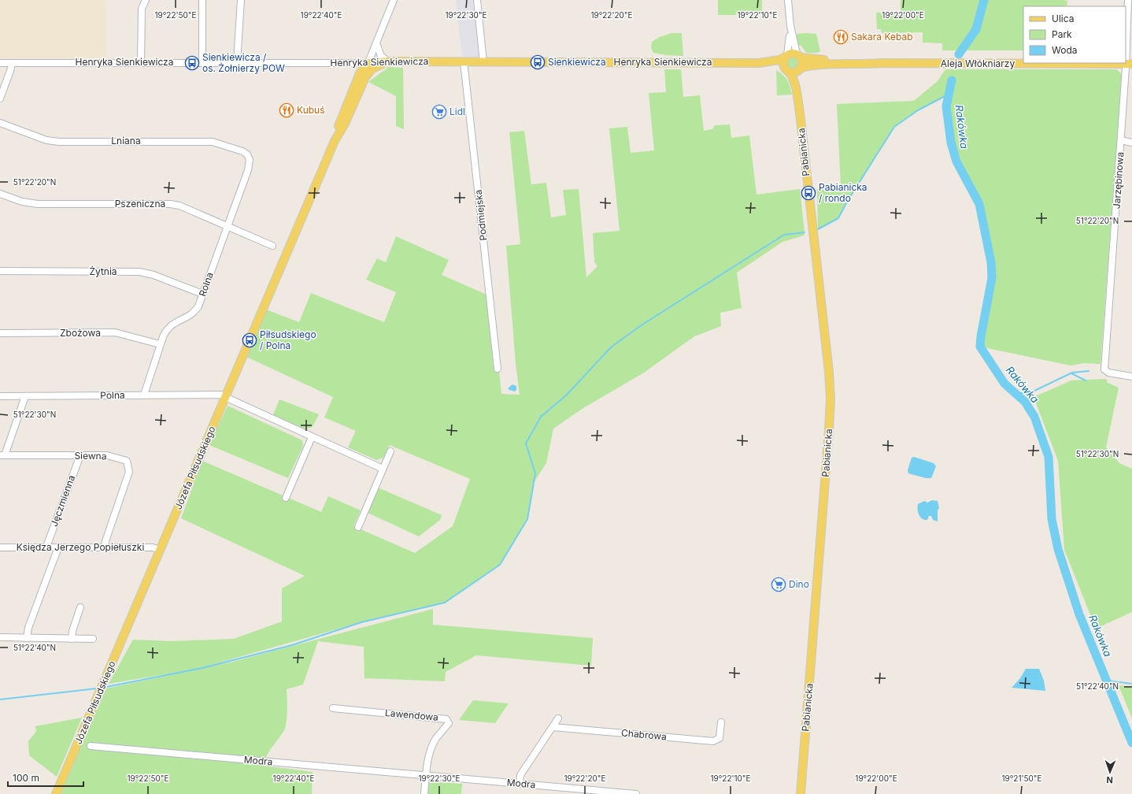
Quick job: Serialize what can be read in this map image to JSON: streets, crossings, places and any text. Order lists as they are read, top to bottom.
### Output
{
  "streets": {
    "main road": [
      "Henryka Sienkiewicza",
      "Aleja Włókniarzy",
      "Pabianicka",
      "Józefa Piłsudskiego"
    ],
    "street": [
      "Lniana",
      "Jarzębinowa",
      "Pszeniczna",
      "Podmiejska",
      "Żytnia",
      "Rolna",
      "Zbożowa",
      "Polna",
      "Siewna",
      "Jęczmienna",
      "Księdza Jerzego Popiełuszki",
      "Lawendowa",
      "Chabrowa",
      "Modra"
    ]
  },
  "crossings": [
    ["Henryka Sienkiewicza", "Aleja Włókniarzy"],
    ["Henryka Sienkiewicza", "Pabianicka"],
    ["Henryka Sienkiewicza", "Podmiejska"],
    ["Henryka Sienkiewicza", "Józefa Piłsudskiego"],
    ["Aleja Włókniarzy", "Pabianicka"],
    ["Aleja Włókniarzy", "Jarzębinowa"],
    ["Lniana", "Rolna"],
    ["Pszeniczna", "Rolna"],
    ["Żytnia", "Rolna"],
    ["Rolna", "Zbożowa"],
    ["Rolna", "Polna"],
    ["Polna", "Józefa Piłsudskiego"],
    ["Siewna", "Jęczmienna"],
    ["Siewna", "Księdza Jerzego Popiełuszki"],
    ["Józefa Piłsudskiego", "Księdza Jerzego Popiełuszki"],
    ["Jęczmienna", "Księdza Jerzego Popiełuszki"],
    ["Lawendowa", "Modra"]
  ],
  "water": ["Rakówka"],
  "places": {
    "restaurant": ["Sakara Kebab", "Kubuś"],
    "bus stop": [
      "Sienkiewicza",
      "Sienkiewicza / os. Żołnierzy POW",
      "Pabianicka / rondo",
      "Piłsudskiego / Polna"
    ],
    "supermarket": ["Lidl", "Dino"]
  },
  "legend": ["Ulica", "Park", "Woda"],
  "scale_bar": "100 m",
  "north": "bottom",
  "coordinates": [
    "19°22'50\"E",
    "19°22'40\"E",
    "19°22'30\"E",
    "19°22'20\"E",
    "19°22'10\"E",
    "19°22'00\"E",
    "51°22'20\"N",
    "51°22'30\"N",
    "51°22'40\"N",
    "19°21'50\"E"
  ]
}
